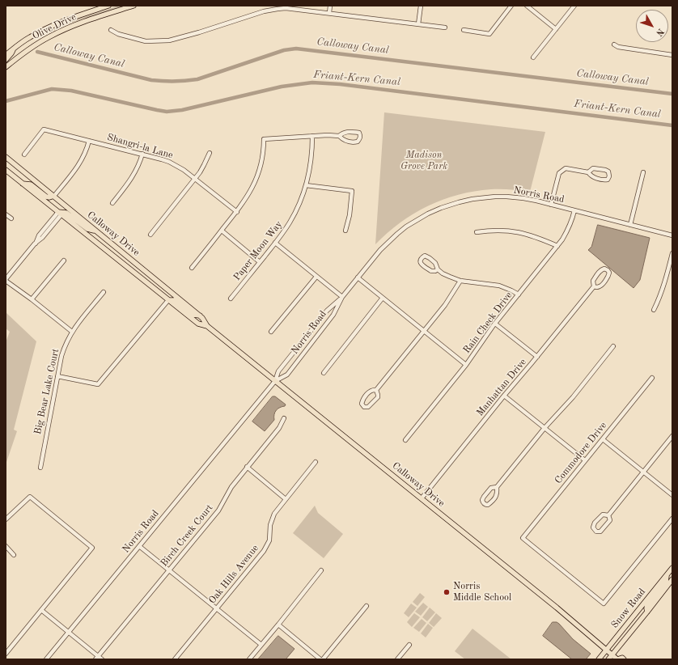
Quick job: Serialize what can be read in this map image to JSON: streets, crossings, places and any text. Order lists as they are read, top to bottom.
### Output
{
  "streets": {
    "main road": ["Olive Drive", "Calloway Drive", "Snow Road"],
    "street": [
      "Shangri-la Lane",
      "Norris Road",
      "Paper Moon Way",
      "Rain Check Drive",
      "Manhattan Drive",
      "Big Bear Lake Court",
      "Commodore Drive",
      "Birch Creek Court",
      "Oak Hills Avenue"
    ]
  },
  "crossings": [
    ["Norris Road", "Calloway Drive"],
    ["Norris Road", "Rain Check Drive"],
    ["Calloway Drive", "Manhattan Drive"],
    ["Calloway Drive", "Snow Road"]
  ],
  "water": ["Calloway Canal", "Friant-Kern Canal"],
  "parks": ["Madison Grove Park"],
  "places": ["Norris Middle School"],
  "north": "bottom right"
}
